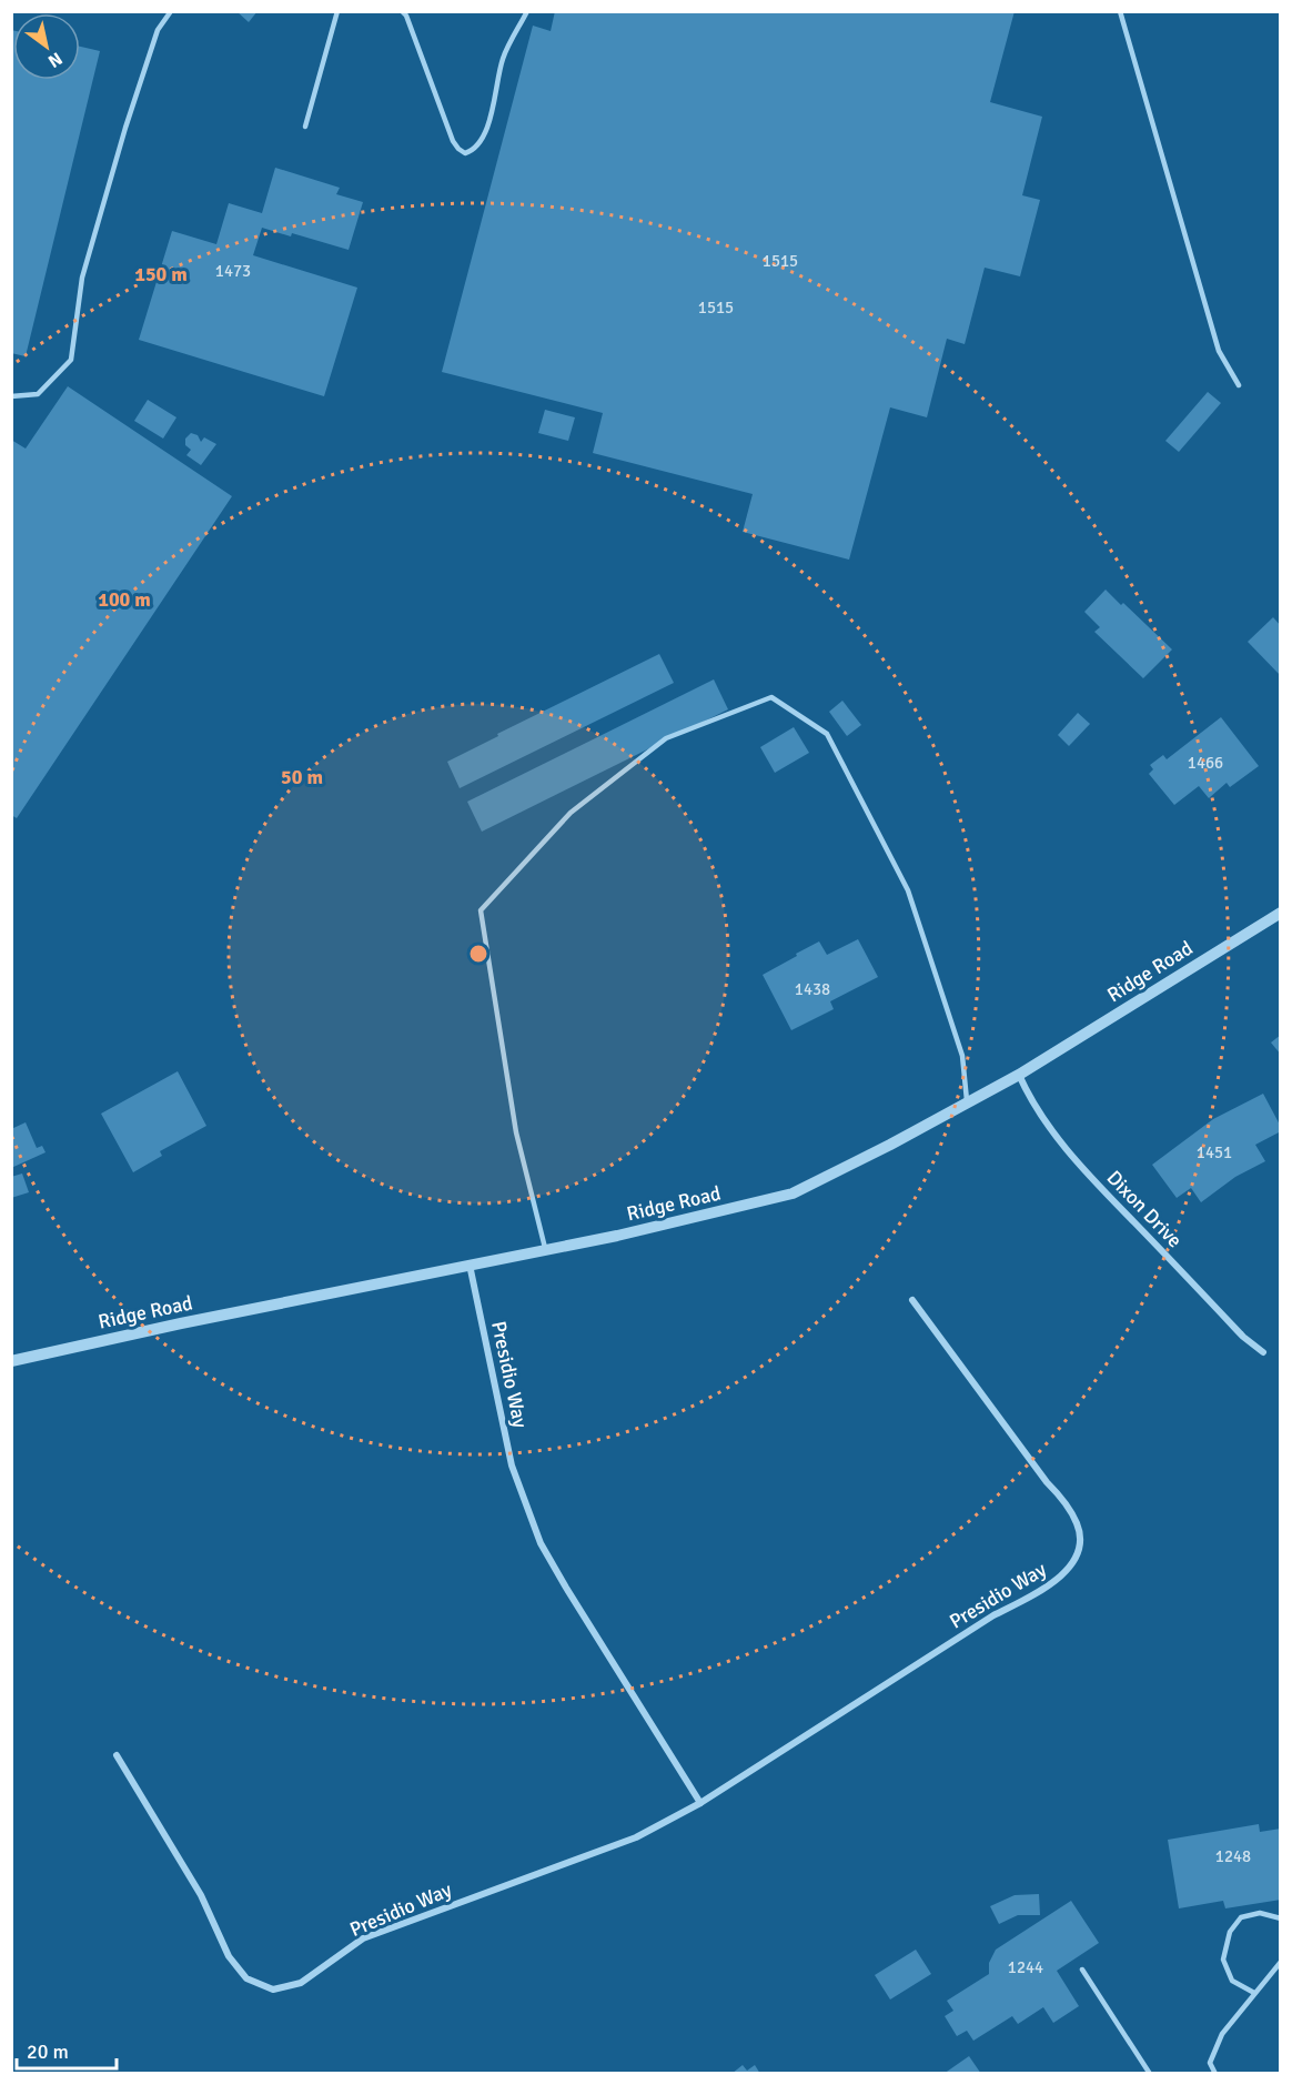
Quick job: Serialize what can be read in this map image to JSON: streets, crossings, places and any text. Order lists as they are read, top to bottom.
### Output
{
  "streets": {
    "street": ["Ridge Road", "Dixon Drive", "Presidio Way"]
  },
  "crossings": [
    ["Ridge Road", "Dixon Drive"],
    ["Ridge Road", "Presidio Way"]
  ],
  "house_numbers": [
    "1515",
    "1473",
    "1515",
    "1466",
    "1438",
    "1451",
    "1248",
    "1244"
  ],
  "scale_bar": "20 m",
  "north": "bottom right",
  "rings": ["150 m", "100 m", "50 m"]
}
